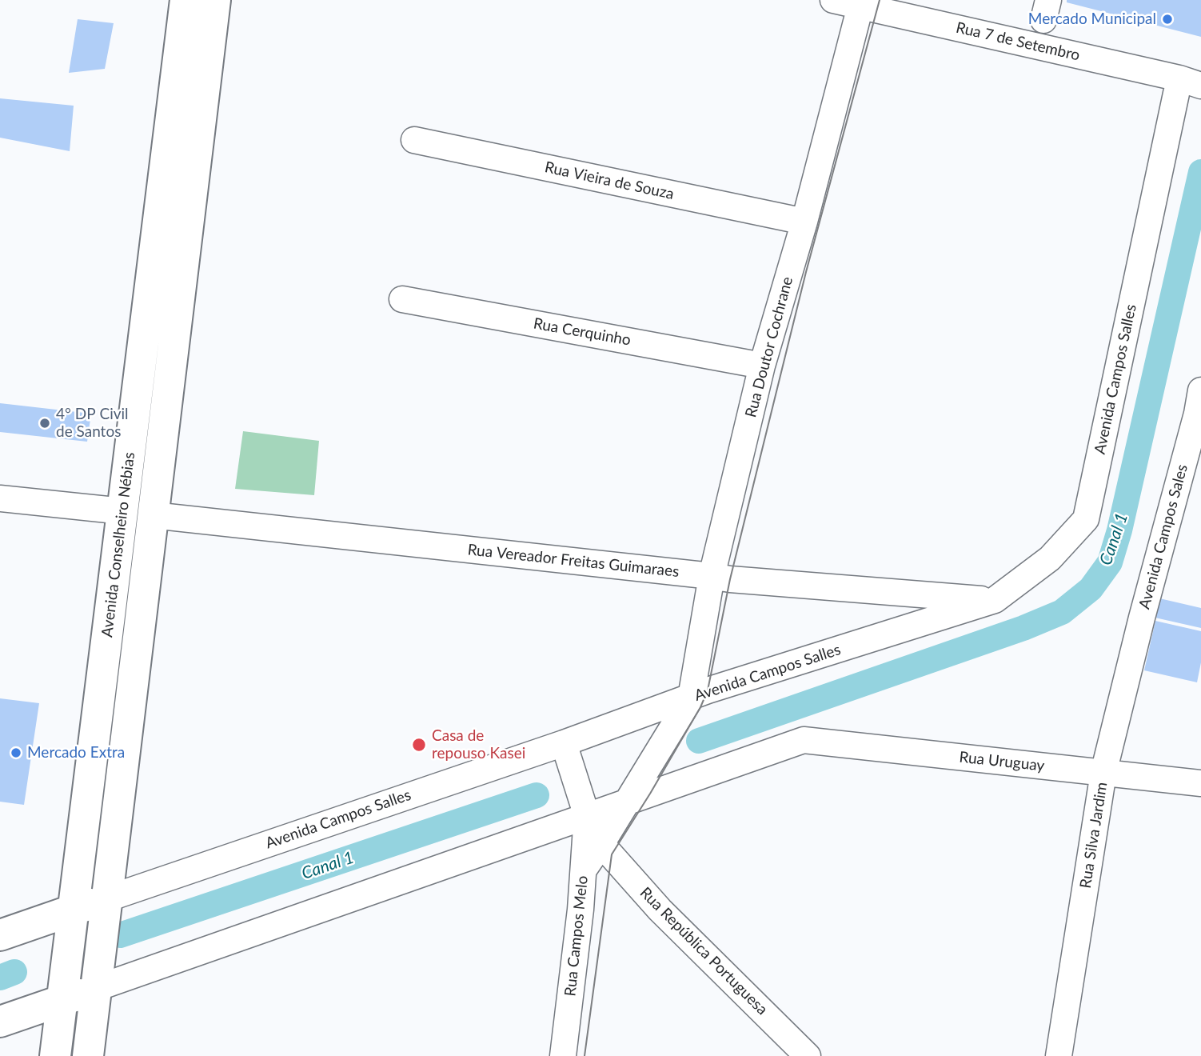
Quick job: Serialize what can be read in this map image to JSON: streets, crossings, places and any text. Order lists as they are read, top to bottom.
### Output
{
  "streets": {
    "main road": ["Avenida Campos Salles", "Avenida Conselheiro Nébias"],
    "street": [
      "Rua 7 de Setembro",
      "Rua Vieira de Souza",
      "Rua Cerquinho",
      "Rua Doutor Cochrane",
      "Avenida Campos Sales",
      "Rua Vereador Freitas Guimaraes",
      "Rua Uruguay",
      "Rua Silva Jardim",
      "Rua Campos Melo",
      "Rua República Portuguesa"
    ]
  },
  "crossings": [
    ["Rua 7 de Setembro", "Rua Doutor Cochrane"],
    ["Rua 7 de Setembro", "Avenida Campos Salles"],
    ["Rua Vieira de Souza", "Rua Doutor Cochrane"],
    ["Rua Cerquinho", "Rua Doutor Cochrane"],
    ["Rua Doutor Cochrane", "Avenida Campos Salles"],
    ["Rua Doutor Cochrane", "Rua Vereador Freitas Guimaraes"],
    ["Avenida Campos Salles", "Avenida Conselheiro Nébias"],
    ["Avenida Campos Salles", "Rua Vereador Freitas Guimaraes"],
    ["Avenida Campos Sales", "Rua Silva Jardim"],
    ["Avenida Conselheiro Nébias", "Rua Vereador Freitas Guimaraes"],
    ["Rua Uruguay", "Rua Silva Jardim"]
  ],
  "water": ["Canal 1"],
  "places": [
    "Mercado Municipal",
    "4° DP Civil de Santos",
    "Casa de repouso Kasei",
    "Mercado Extra"
  ]
}
